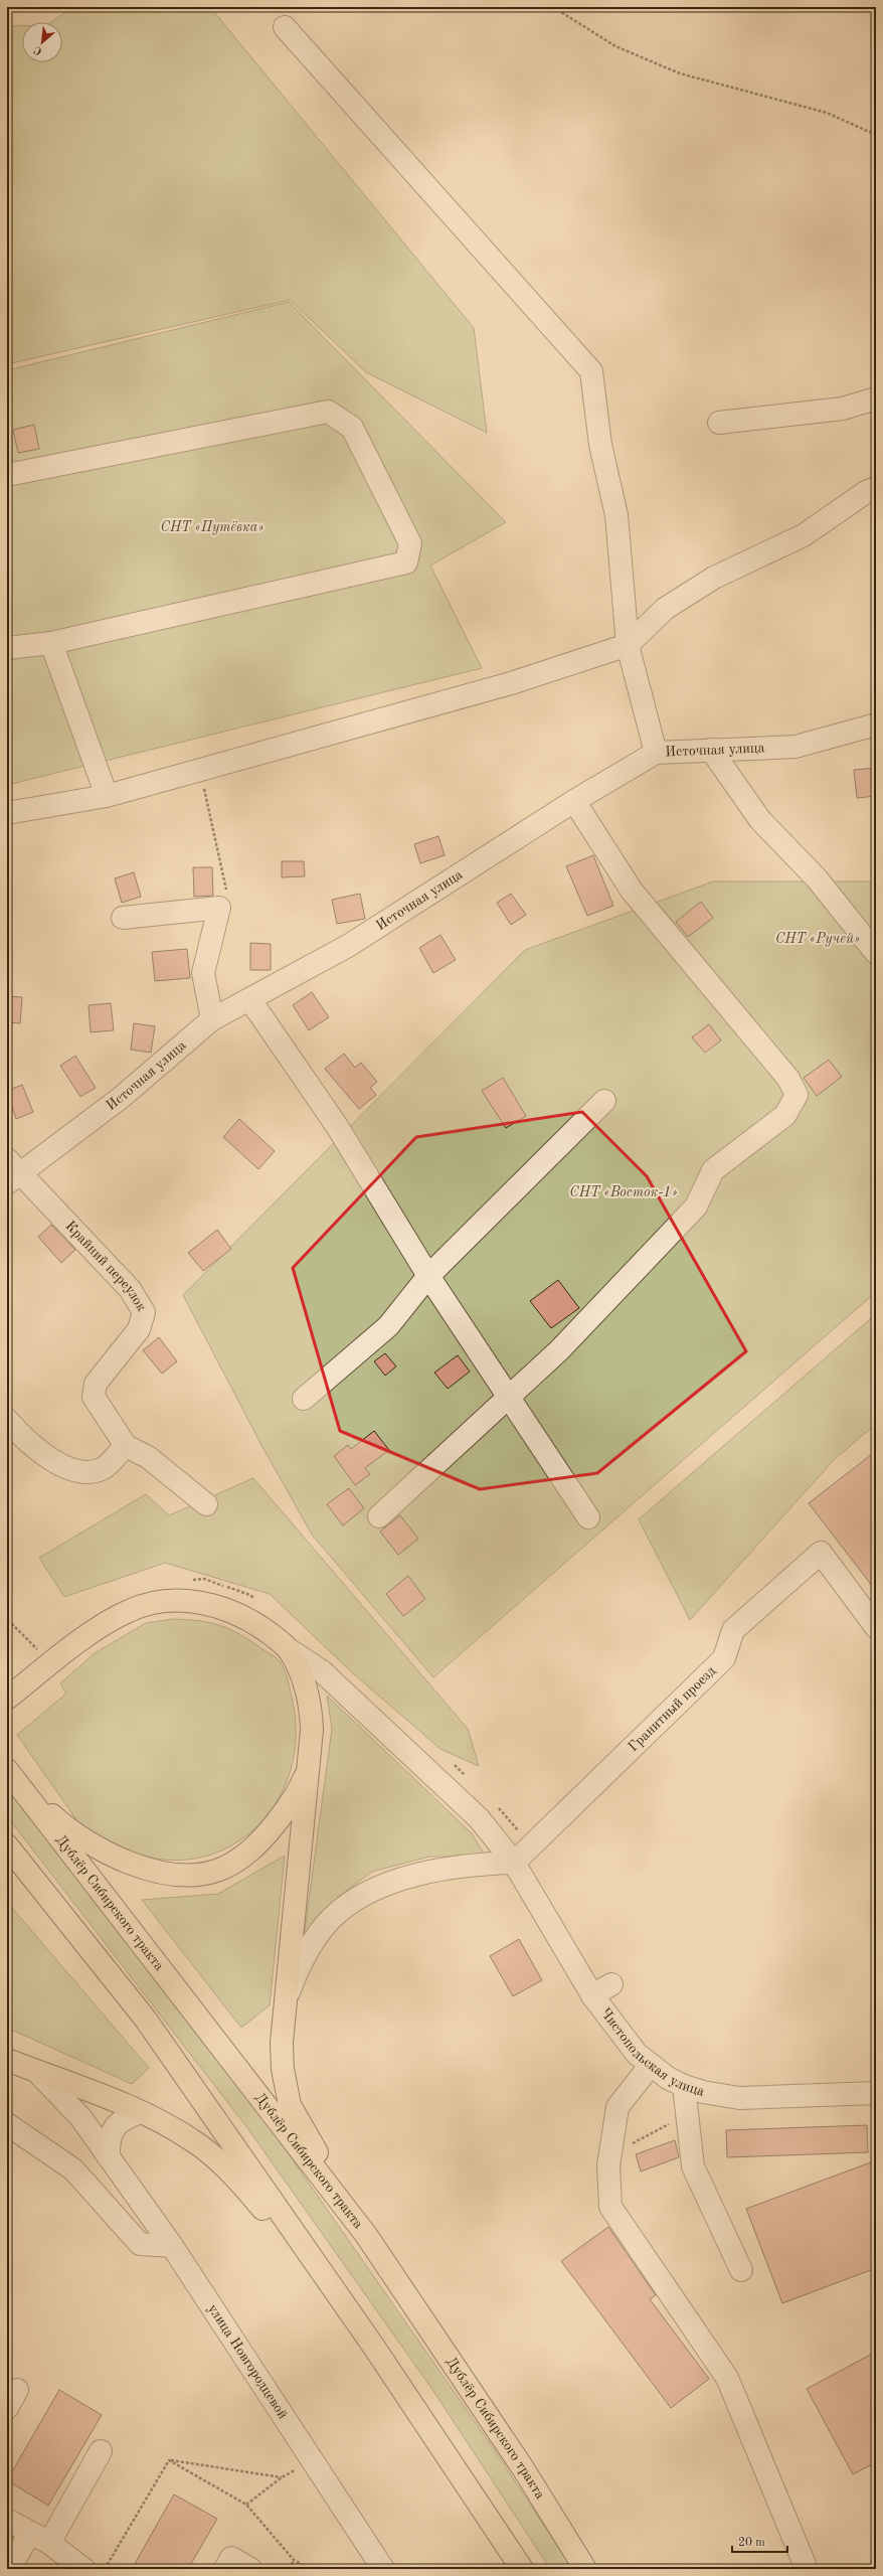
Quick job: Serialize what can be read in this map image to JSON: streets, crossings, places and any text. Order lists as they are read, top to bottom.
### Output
{
  "streets": {
    "main road": ["Дублёр Сибирского тракта"],
    "street": [
      "Источная улица",
      "Крайний переулок",
      "Гранитный проезд",
      "Чистопольская улица",
      "улица Новгородцевой"
    ]
  },
  "crossings": [
    ["Источная улица", "Крайний переулок"],
    ["Гранитный проезд", "Чистопольская улица"]
  ],
  "parks": ["СНТ «Путёвка»", "СНТ «Ручей»", "СНТ «Восток-1»"],
  "scale_bar": "20 m",
  "north": "bottom left"
}
